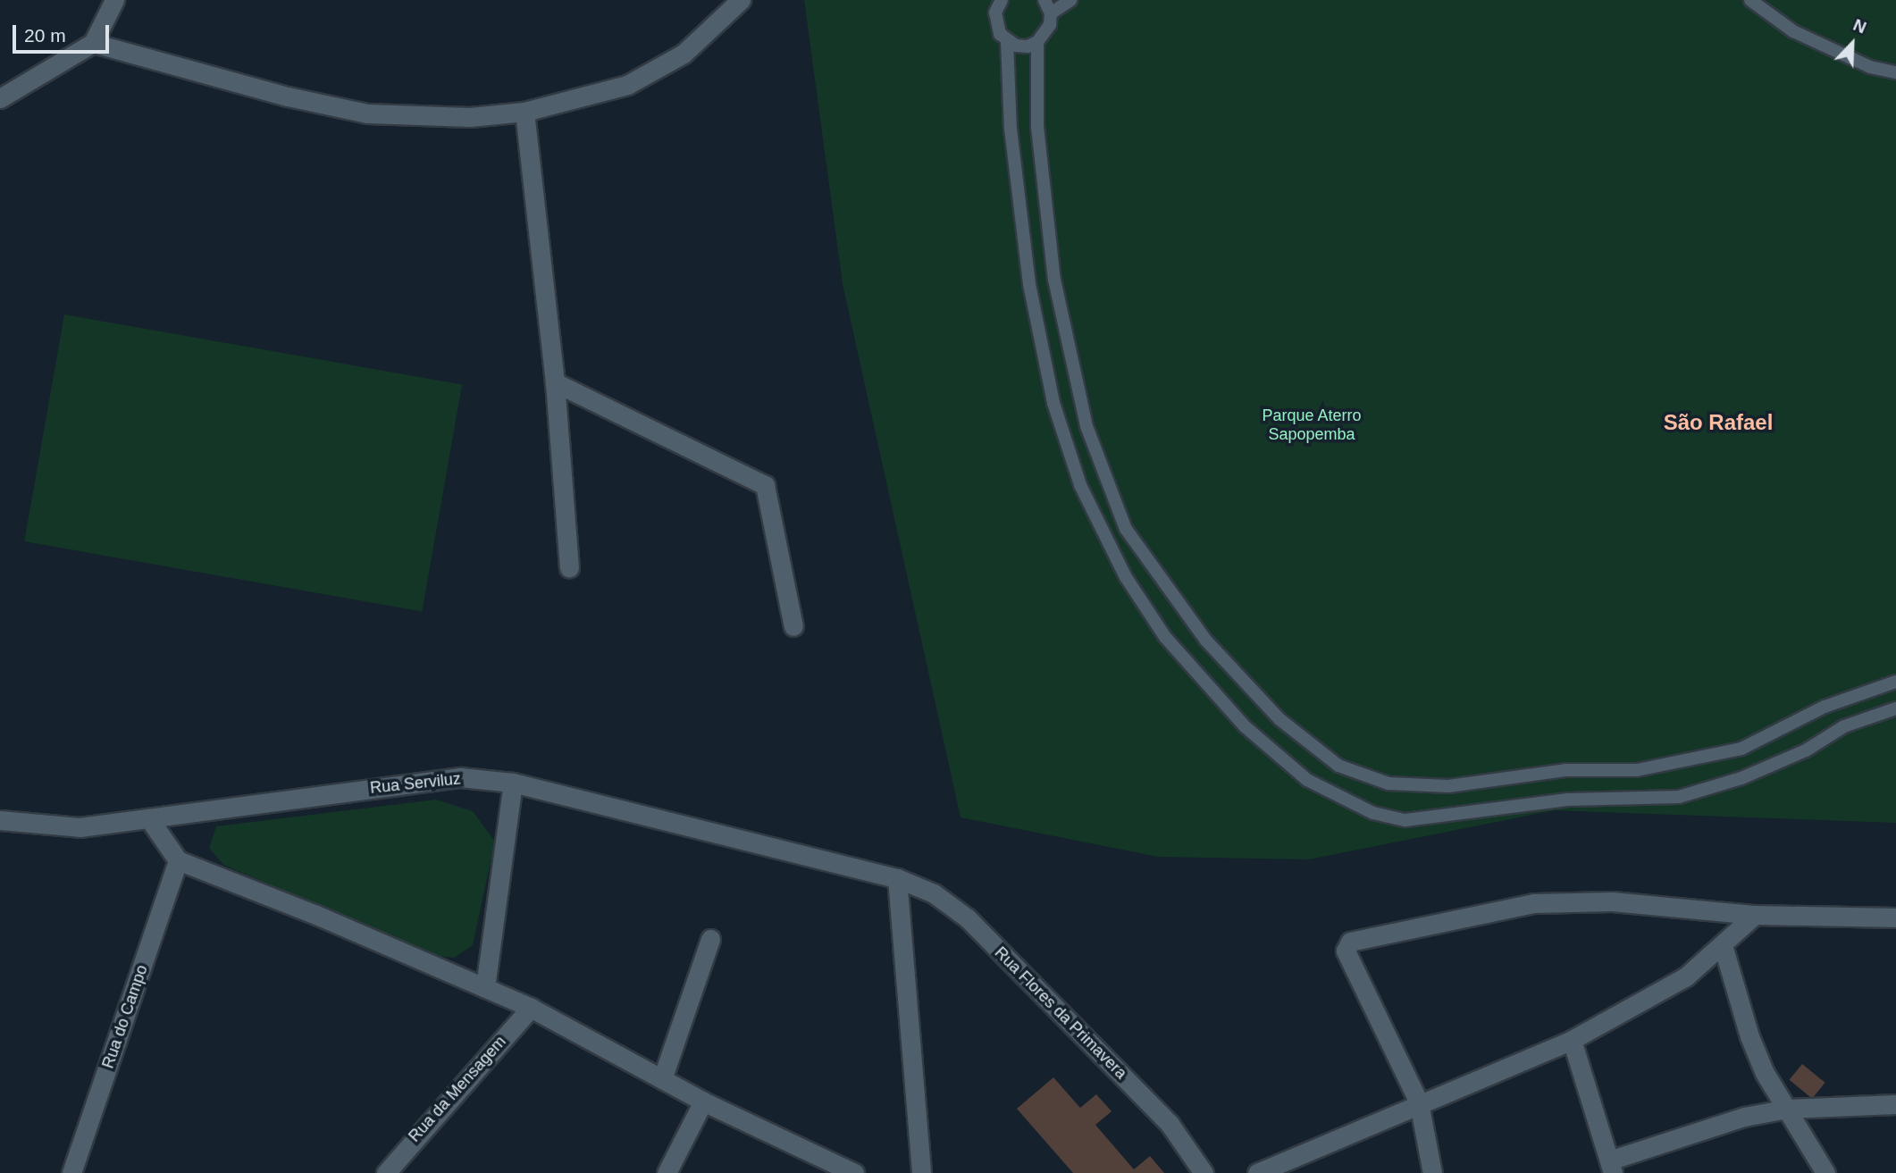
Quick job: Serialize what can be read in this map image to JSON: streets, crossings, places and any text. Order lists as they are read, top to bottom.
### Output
{
  "streets": {
    "street": [
      "Rua Serviluz",
      "Rua Flores da Primavera",
      "Rua do Campo",
      "Rua da Mensagem"
    ]
  },
  "crossings": [
    ["Rua Serviluz", "Rua Flores da Primavera"]
  ],
  "districts": ["São Rafael"],
  "parks": ["Parque Aterro Sapopemba"],
  "scale_bar": "20 m",
  "north": "top right"
}
